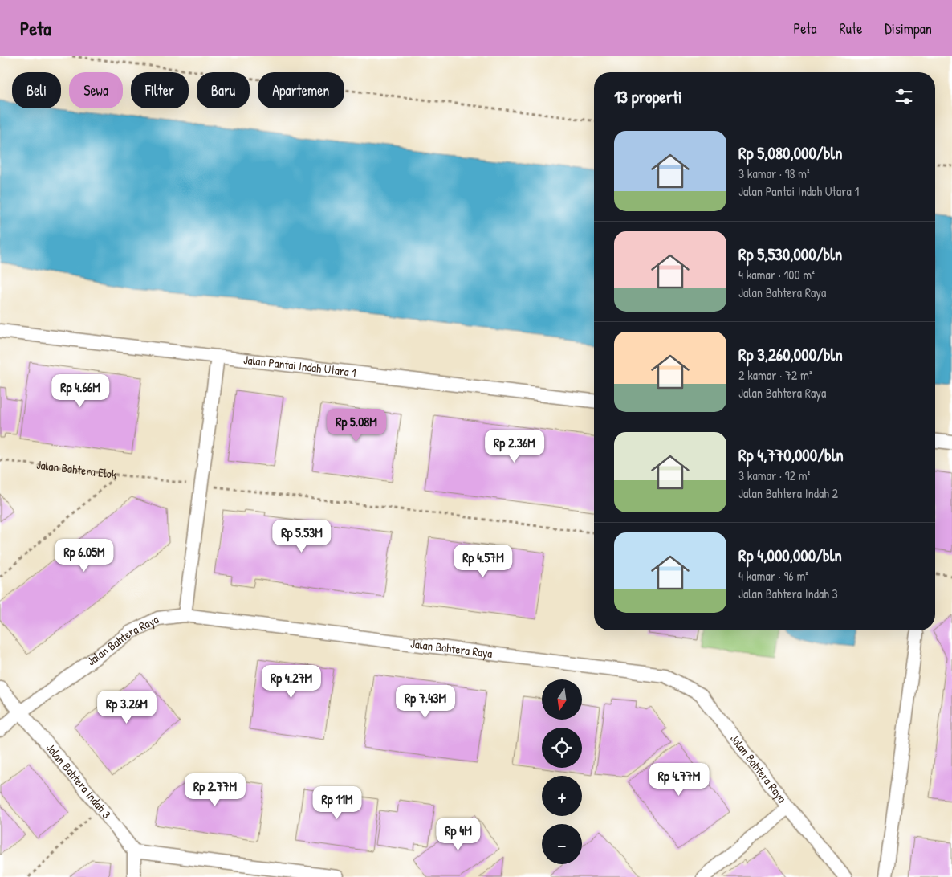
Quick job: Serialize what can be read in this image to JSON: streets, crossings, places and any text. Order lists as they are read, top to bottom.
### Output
{
  "streets": {
    "street": ["Jalan Pantai Indah Utara 1", "Jalan Bahtera Raya", "Jalan Bahtera Indah 3"],
    "path": ["Jalan Bahtera Elok"]
  },
  "crossings": [
    ["Jalan Bahtera Raya", "Jalan Bahtera Indah 3"]
  ],
  "north": "bottom",
  "page": {
    "header": "Peta",
    "nav": ["Peta", "Rute", "Disimpan"],
    "chip": [
      "Beli",
      "Sewa",
      "Filter",
      "Baru",
      "Apartemen"
    ],
    "heading": "13 properti",
    "list": [
      {
        "name": "Rp 5,080,000/bln",
        "note": "3 kamar · 98 m² · Jalan Pantai Indah Utara 1"
      },
      {
        "name": "Rp 5,530,000/bln",
        "note": "4 kamar · 100 m² · Jalan Bahtera Raya"
      },
      {
        "name": "Rp 3,260,000/bln",
        "note": "2 kamar · 72 m² · Jalan Bahtera Raya"
      },
      {
        "name": "Rp 4,770,000/bln",
        "note": "3 kamar · 92 m² · Jalan Bahtera Indah 2"
      },
      {
        "name": "Rp 4,000,000/bln",
        "note": "4 kamar · 96 m² · Jalan Bahtera Indah 3"
      }
    ],
    "price": [
      "Rp 4.66M",
      "Rp 5.08M",
      "Rp 2.36M",
      "Rp 5.53M",
      "Rp 6.05M",
      "Rp 4.57M",
      "Rp 4.27M",
      "Rp 7.43M",
      "Rp 3.26M",
      "Rp 4.77M",
      "Rp 2.77M",
      "Rp 11M",
      "Rp 4M"
    ],
    "map_buttons": ["+", "−"]
  }
}
